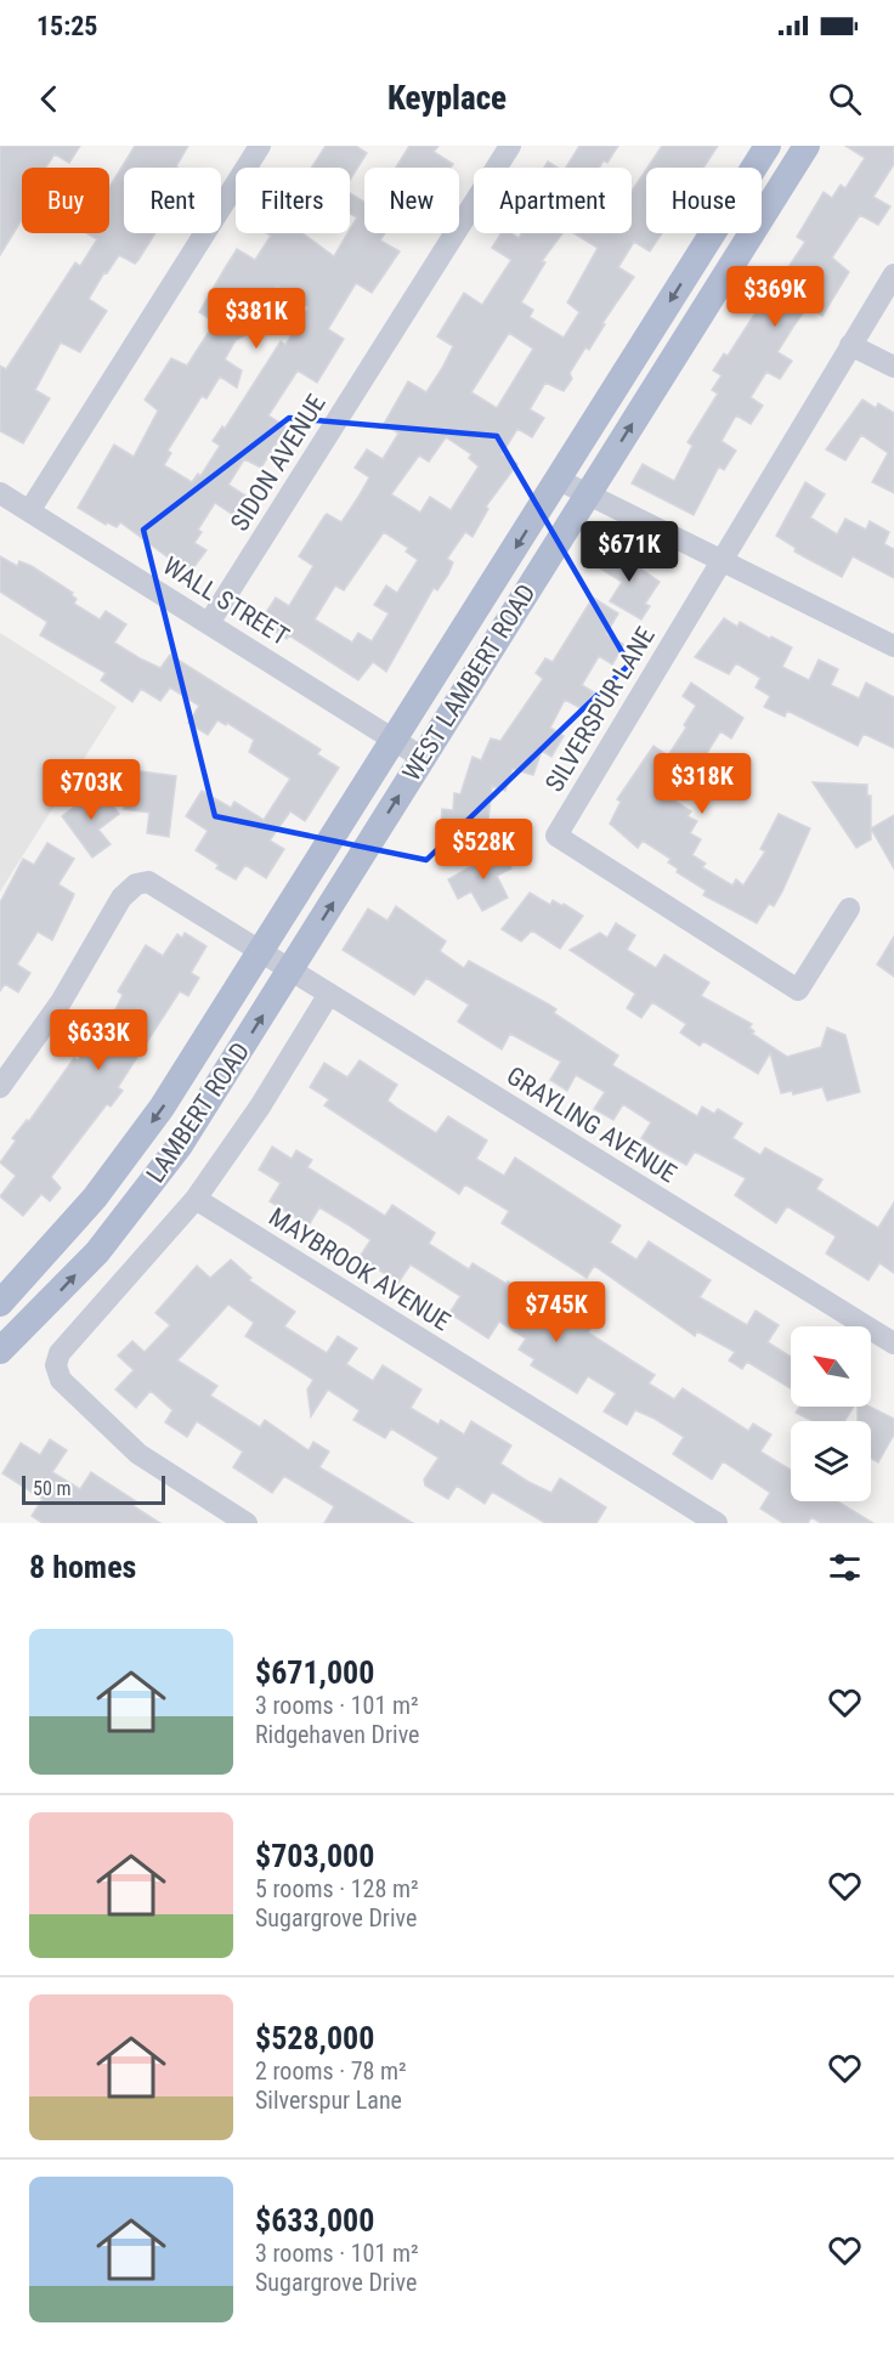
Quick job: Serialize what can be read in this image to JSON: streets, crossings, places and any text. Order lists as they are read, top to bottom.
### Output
{
  "streets": {
    "main road": ["WEST LAMBERT ROAD", "LAMBERT ROAD"],
    "street": [
      "SIDON AVENUE",
      "WALL STREET",
      "SILVERSPUR LANE",
      "GRAYLING AVENUE",
      "MAYBROOK AVENUE"
    ]
  },
  "crossings": [
    ["SIDON AVENUE", "WALL STREET"],
    ["WALL STREET", "WEST LAMBERT ROAD"],
    ["WEST LAMBERT ROAD", "LAMBERT ROAD"],
    ["LAMBERT ROAD", "GRAYLING AVENUE"],
    ["LAMBERT ROAD", "MAYBROOK AVENUE"]
  ],
  "scale_bar": "50 m",
  "north": "top left",
  "page": {
    "status": "15:25",
    "header": "Keyplace",
    "chip": [
      "Buy",
      "Rent",
      "Filters",
      "New",
      "Apartment",
      "House"
    ],
    "price": [
      "$369K",
      "$381K",
      "$671K",
      "$318K",
      "$703K",
      "$528K",
      "$633K",
      "$745K"
    ],
    "scale": "50 m",
    "heading": "8 homes",
    "list": [
      {
        "name": "$671,000",
        "note": "3 rooms · 101 m² · Ridgehaven Drive"
      },
      {
        "name": "$703,000",
        "note": "5 rooms · 128 m² · Sugargrove Drive"
      },
      {
        "name": "$528,000",
        "note": "2 rooms · 78 m² · Silverspur Lane"
      },
      {
        "name": "$633,000",
        "note": "3 rooms · 101 m² · Sugargrove Drive"
      }
    ]
  }
}
